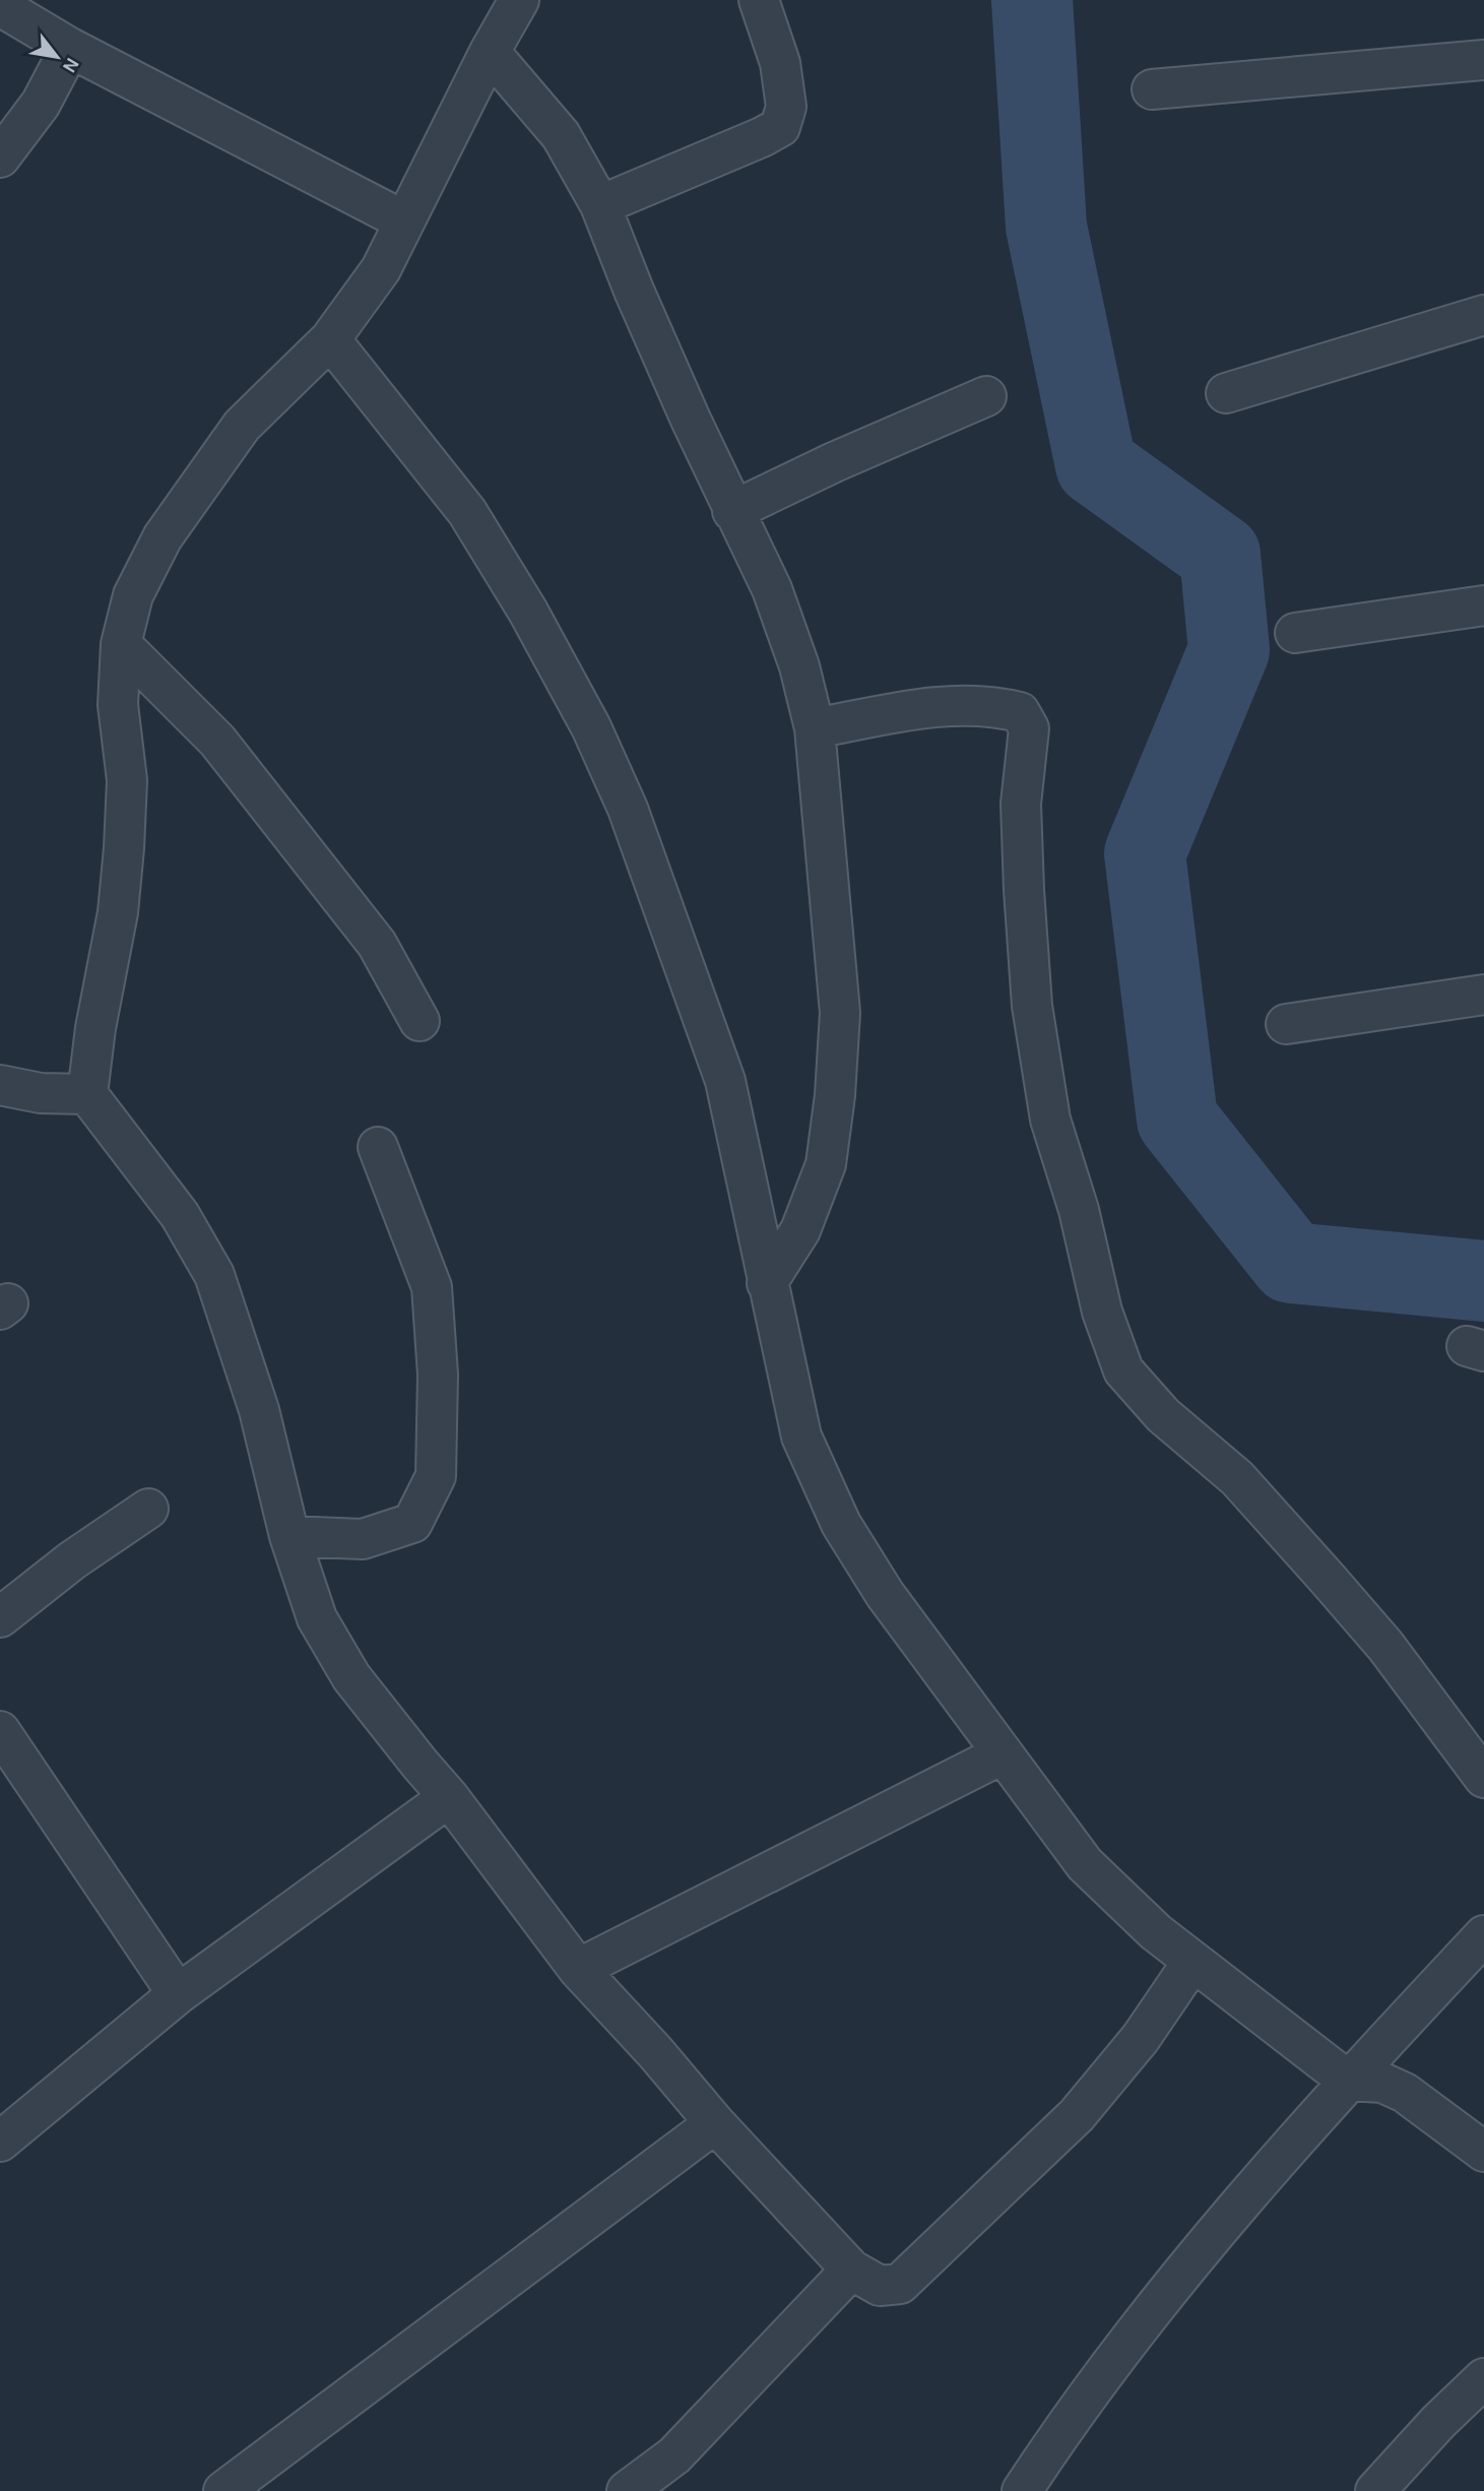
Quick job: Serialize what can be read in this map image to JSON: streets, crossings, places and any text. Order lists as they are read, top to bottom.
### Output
{
  "north": "bottom right"
}
